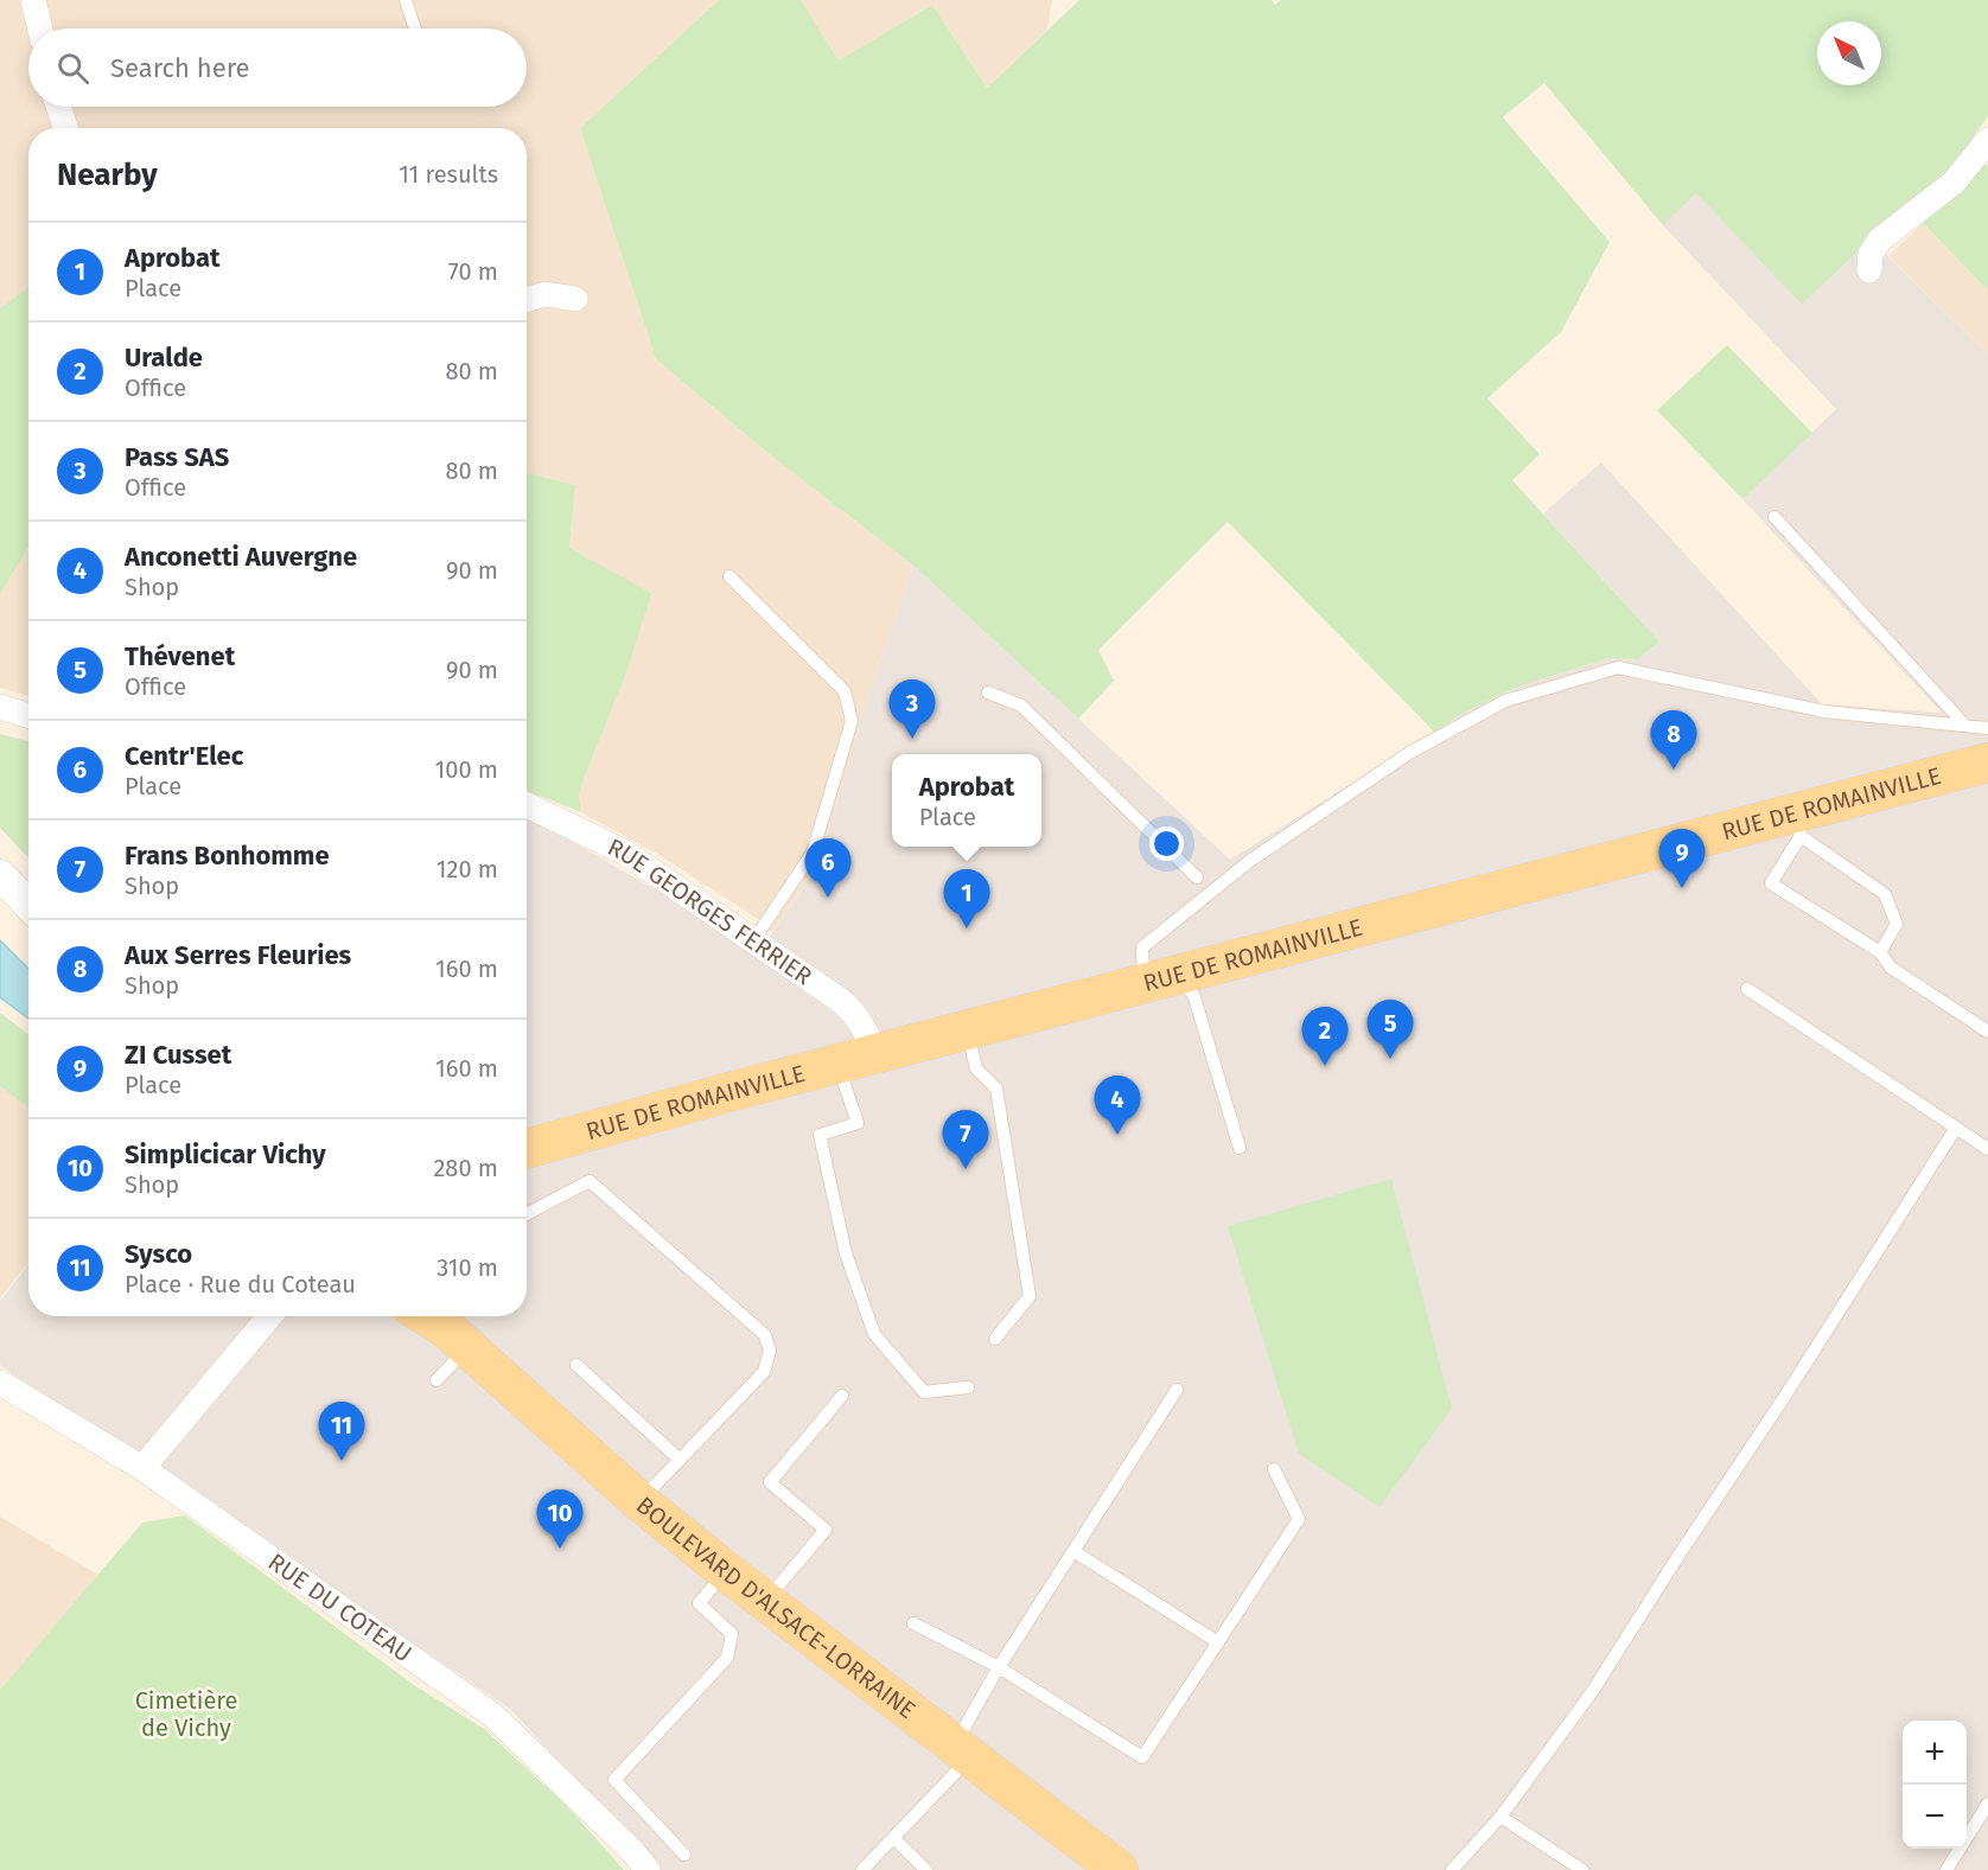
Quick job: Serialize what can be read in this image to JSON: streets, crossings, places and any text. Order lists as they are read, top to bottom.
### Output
{
  "streets": {
    "main road": ["RUE DE ROMAINVILLE", "BOULEVARD D'ALSACE-LORRAINE"],
    "street": ["RUE GEORGES FERRIER", "RUE DU COTEAU"]
  },
  "crossings": [
    ["RUE DE ROMAINVILLE", "RUE GEORGES FERRIER"]
  ],
  "parks": ["Cimetière de Vichy"],
  "north": "top left",
  "page": {
    "search": "Search here",
    "heading": ["Nearby", "11 results"],
    "list": [
      {
        "mark": "1",
        "name": "Aprobat",
        "note": "Place",
        "value": "70 m"
      },
      {
        "mark": "2",
        "name": "Uralde",
        "note": "Office",
        "value": "80 m"
      },
      {
        "mark": "3",
        "name": "Pass SAS",
        "note": "Office",
        "value": "80 m"
      },
      {
        "mark": "4",
        "name": "Anconetti Auvergne",
        "note": "Shop",
        "value": "90 m"
      },
      {
        "mark": "5",
        "name": "Thévenet",
        "note": "Office",
        "value": "90 m"
      },
      {
        "mark": "6",
        "name": "Centr'Elec",
        "note": "Place",
        "value": "100 m"
      },
      {
        "mark": "7",
        "name": "Frans Bonhomme",
        "note": "Shop",
        "value": "120 m"
      },
      {
        "mark": "8",
        "name": "Aux Serres Fleuries",
        "note": "Shop",
        "value": "160 m"
      },
      {
        "mark": "9",
        "name": "ZI Cusset",
        "note": "Place",
        "value": "160 m"
      },
      {
        "mark": "10",
        "name": "Simplicicar Vichy",
        "note": "Shop",
        "value": "280 m"
      },
      {
        "mark": "11",
        "name": "Sysco",
        "note": "Place · Rue du Coteau",
        "value": "310 m"
      }
    ],
    "pins": [
      "3",
      "8",
      "9",
      "6",
      "1",
      "5",
      "2",
      "4",
      "7",
      "11",
      "10"
    ],
    "popup": ["Aprobat", "Place"],
    "map_buttons": ["+", "−"]
  }
}
